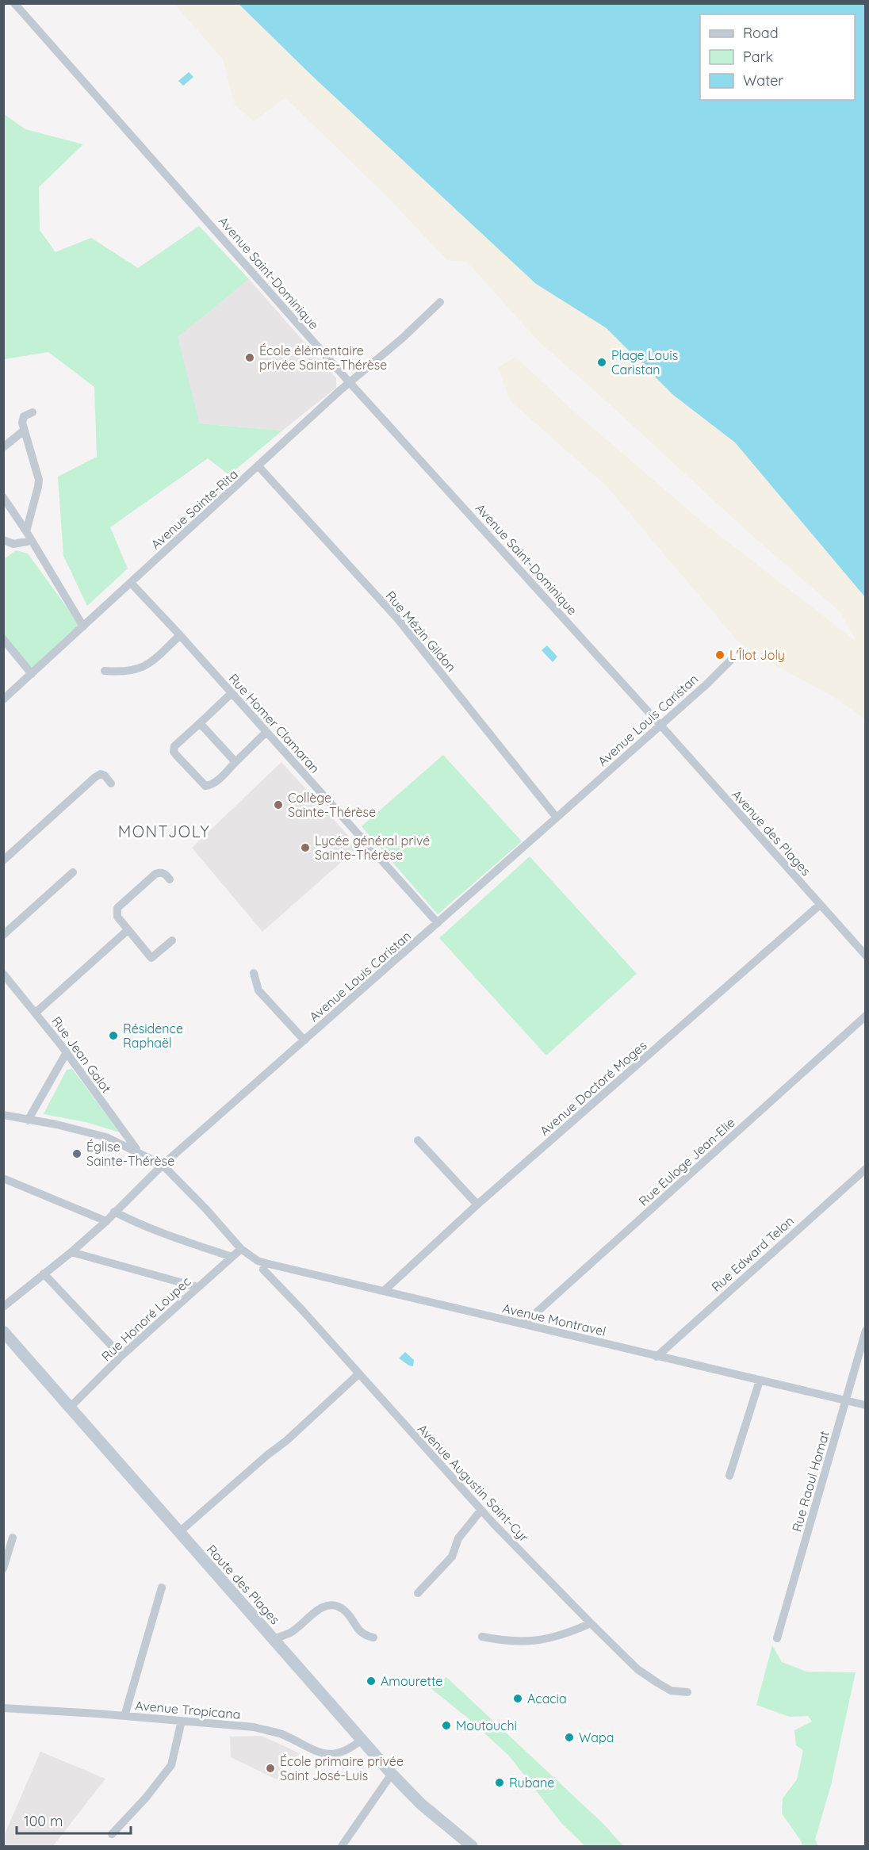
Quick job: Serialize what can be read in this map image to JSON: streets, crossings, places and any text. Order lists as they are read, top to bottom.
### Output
{
  "streets": {
    "street": [
      "Avenue Saint-Dominique",
      "Avenue Sainte-Rita",
      "Rue Mézin Gildon",
      "Avenue Louis Caristan",
      "Rue Homer Clamaran",
      "Avenue des Plages",
      "Rue Jean Galot",
      "Avenue Doctoré Moges",
      "Rue Euloge Jean-Elie",
      "Rue Edward Telon",
      "Rue Honoré Loupec",
      "Avenue Montravel",
      "Rue Raoul Homat",
      "Avenue Augustin Saint-Cyr",
      "Route des Plages",
      "Avenue Tropicana"
    ]
  },
  "crossings": [
    ["Avenue Saint-Dominique", "Avenue Sainte-Rita"],
    ["Avenue Saint-Dominique", "Avenue Louis Caristan"],
    ["Avenue Saint-Dominique", "Avenue des Plages"],
    ["Avenue Sainte-Rita", "Rue Mézin Gildon"],
    ["Avenue Sainte-Rita", "Rue Homer Clamaran"],
    ["Rue Mézin Gildon", "Avenue Louis Caristan"],
    ["Avenue Louis Caristan", "Rue Homer Clamaran"],
    ["Avenue Louis Caristan", "Avenue des Plages"],
    ["Avenue Louis Caristan", "Avenue Montravel"],
    ["Avenue des Plages", "Avenue Doctoré Moges"],
    ["Rue Jean Galot", "Avenue Montravel"],
    ["Avenue Doctoré Moges", "Avenue Montravel"],
    ["Rue Euloge Jean-Elie", "Avenue Montravel"],
    ["Rue Edward Telon", "Avenue Montravel"],
    ["Rue Honoré Loupec", "Avenue Montravel"],
    ["Rue Honoré Loupec", "Route des Plages"],
    ["Avenue Montravel", "Rue Raoul Homat"],
    ["Avenue Montravel", "Avenue Augustin Saint-Cyr"],
    ["Route des Plages", "Avenue Tropicana"]
  ],
  "districts": ["MONTJOLY"],
  "places": [
    "École élémentaire privée Sainte-Thérèse",
    "Plage Louis Caristan",
    "L'Îlot Joly",
    "Collège Sainte-Thérèse",
    "Lycée général privé Sainte-Thérèse",
    "Résidence Raphaël",
    "Église Sainte-Thérèse",
    "Amourette",
    "Acacia",
    "Moutouchi",
    "Wapa",
    "École primaire privée Saint José-Luis",
    "Rubane"
  ],
  "legend": ["Road", "Park", "Water"],
  "scale_bar": "100 m"
}
